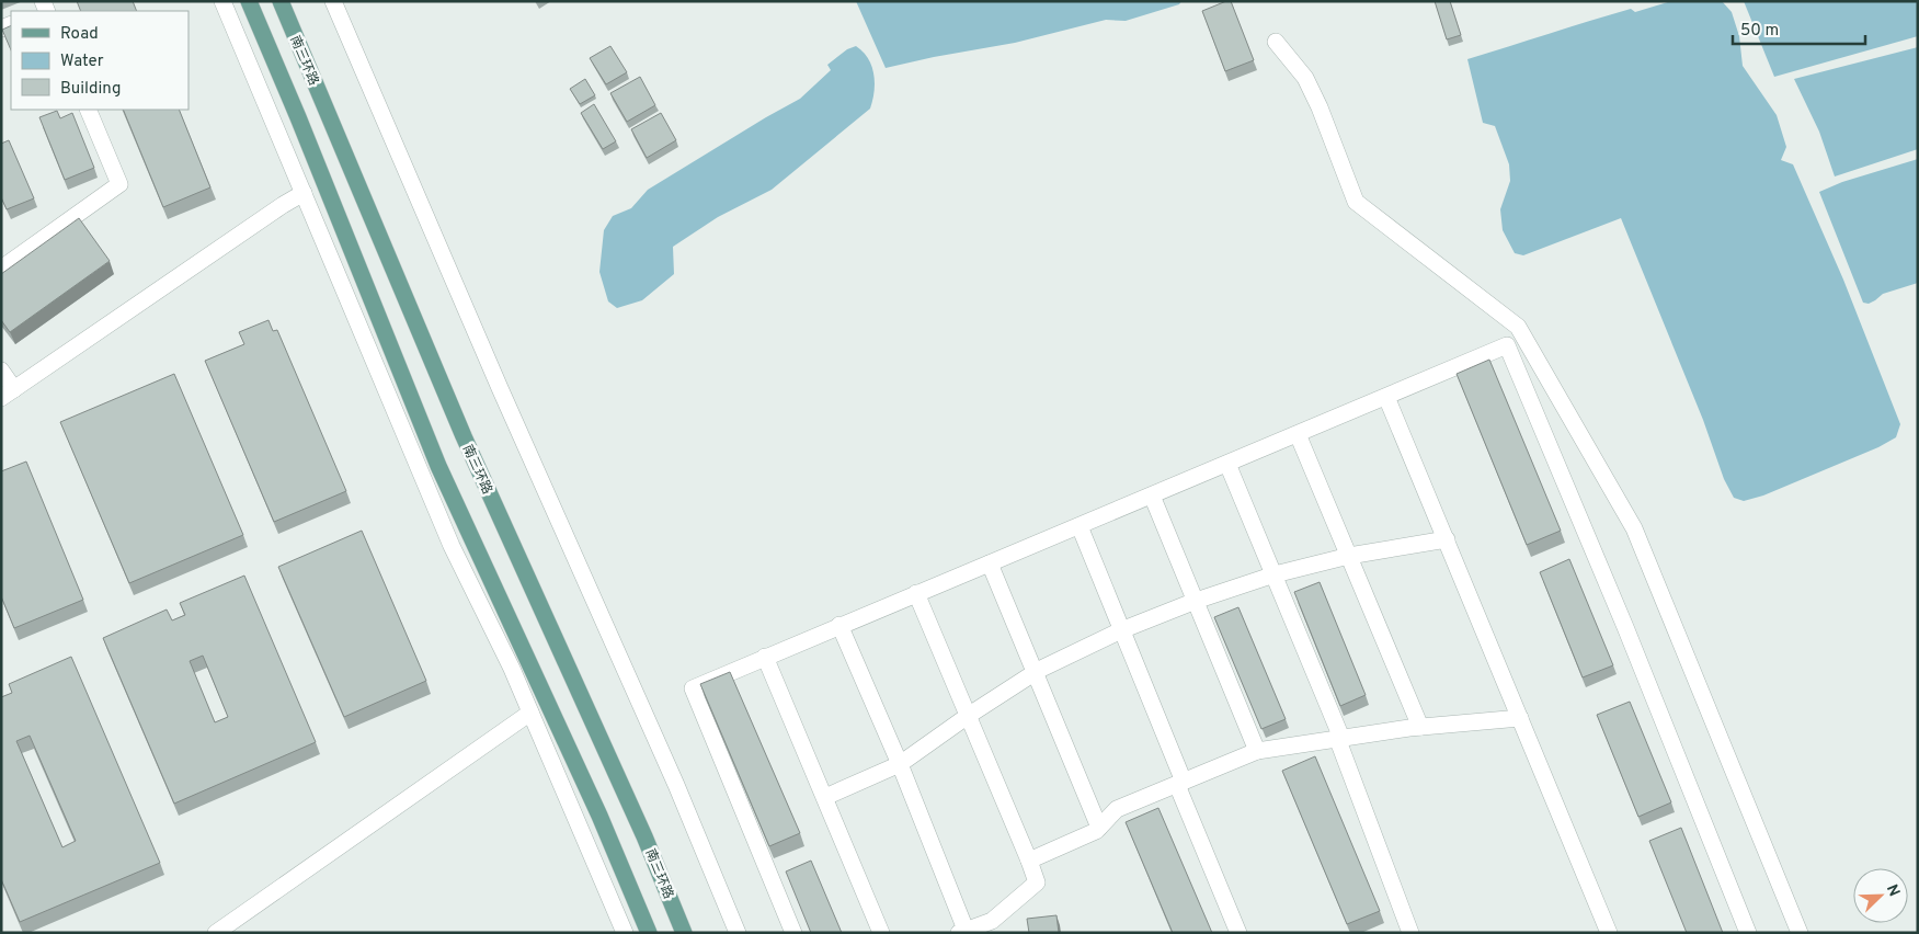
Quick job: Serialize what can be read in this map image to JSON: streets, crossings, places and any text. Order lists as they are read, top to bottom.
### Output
{
  "streets": {
    "main road": ["南三环路"]
  },
  "legend": ["Road", "Water", "Building"],
  "scale_bar": "50 m",
  "north": "top right"
}
